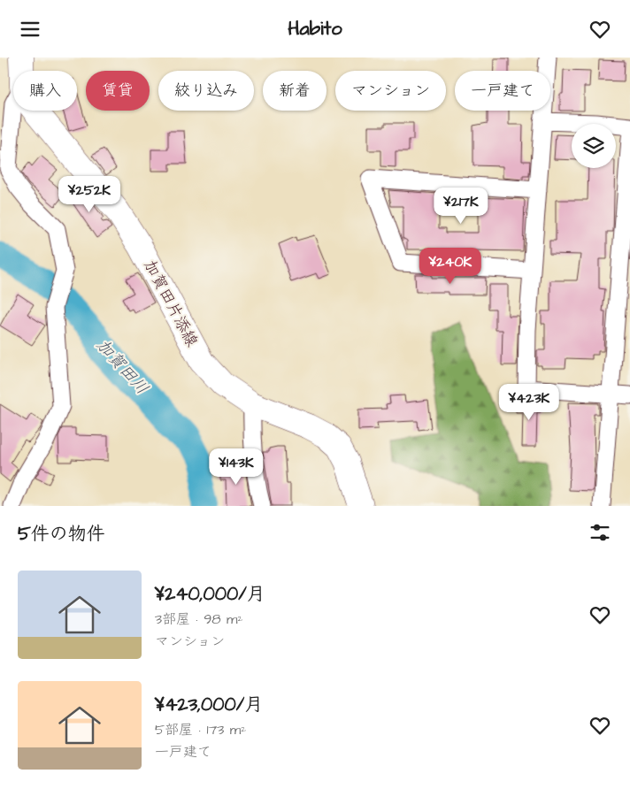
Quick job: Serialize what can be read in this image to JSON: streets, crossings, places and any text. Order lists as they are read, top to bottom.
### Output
{
  "streets": {
    "main road": ["加賀田片添線"]
  },
  "water": ["加賀田川"],
  "page": {
    "header": "Habito",
    "chip": [
      "購入",
      "賃貸",
      "絞り込み",
      "新着",
      "マンション",
      "一戸建て"
    ],
    "price": [
      "¥252K",
      "¥217K",
      "¥240K",
      "¥423K",
      "¥143K"
    ],
    "heading": "5件の物件",
    "list": [
      {
        "name": "¥240,000/月",
        "note": "3部屋 · 98 m² · マンション"
      },
      {
        "name": "¥423,000/月",
        "note": "5部屋 · 173 m² · 一戸建て"
      }
    ]
  }
}
